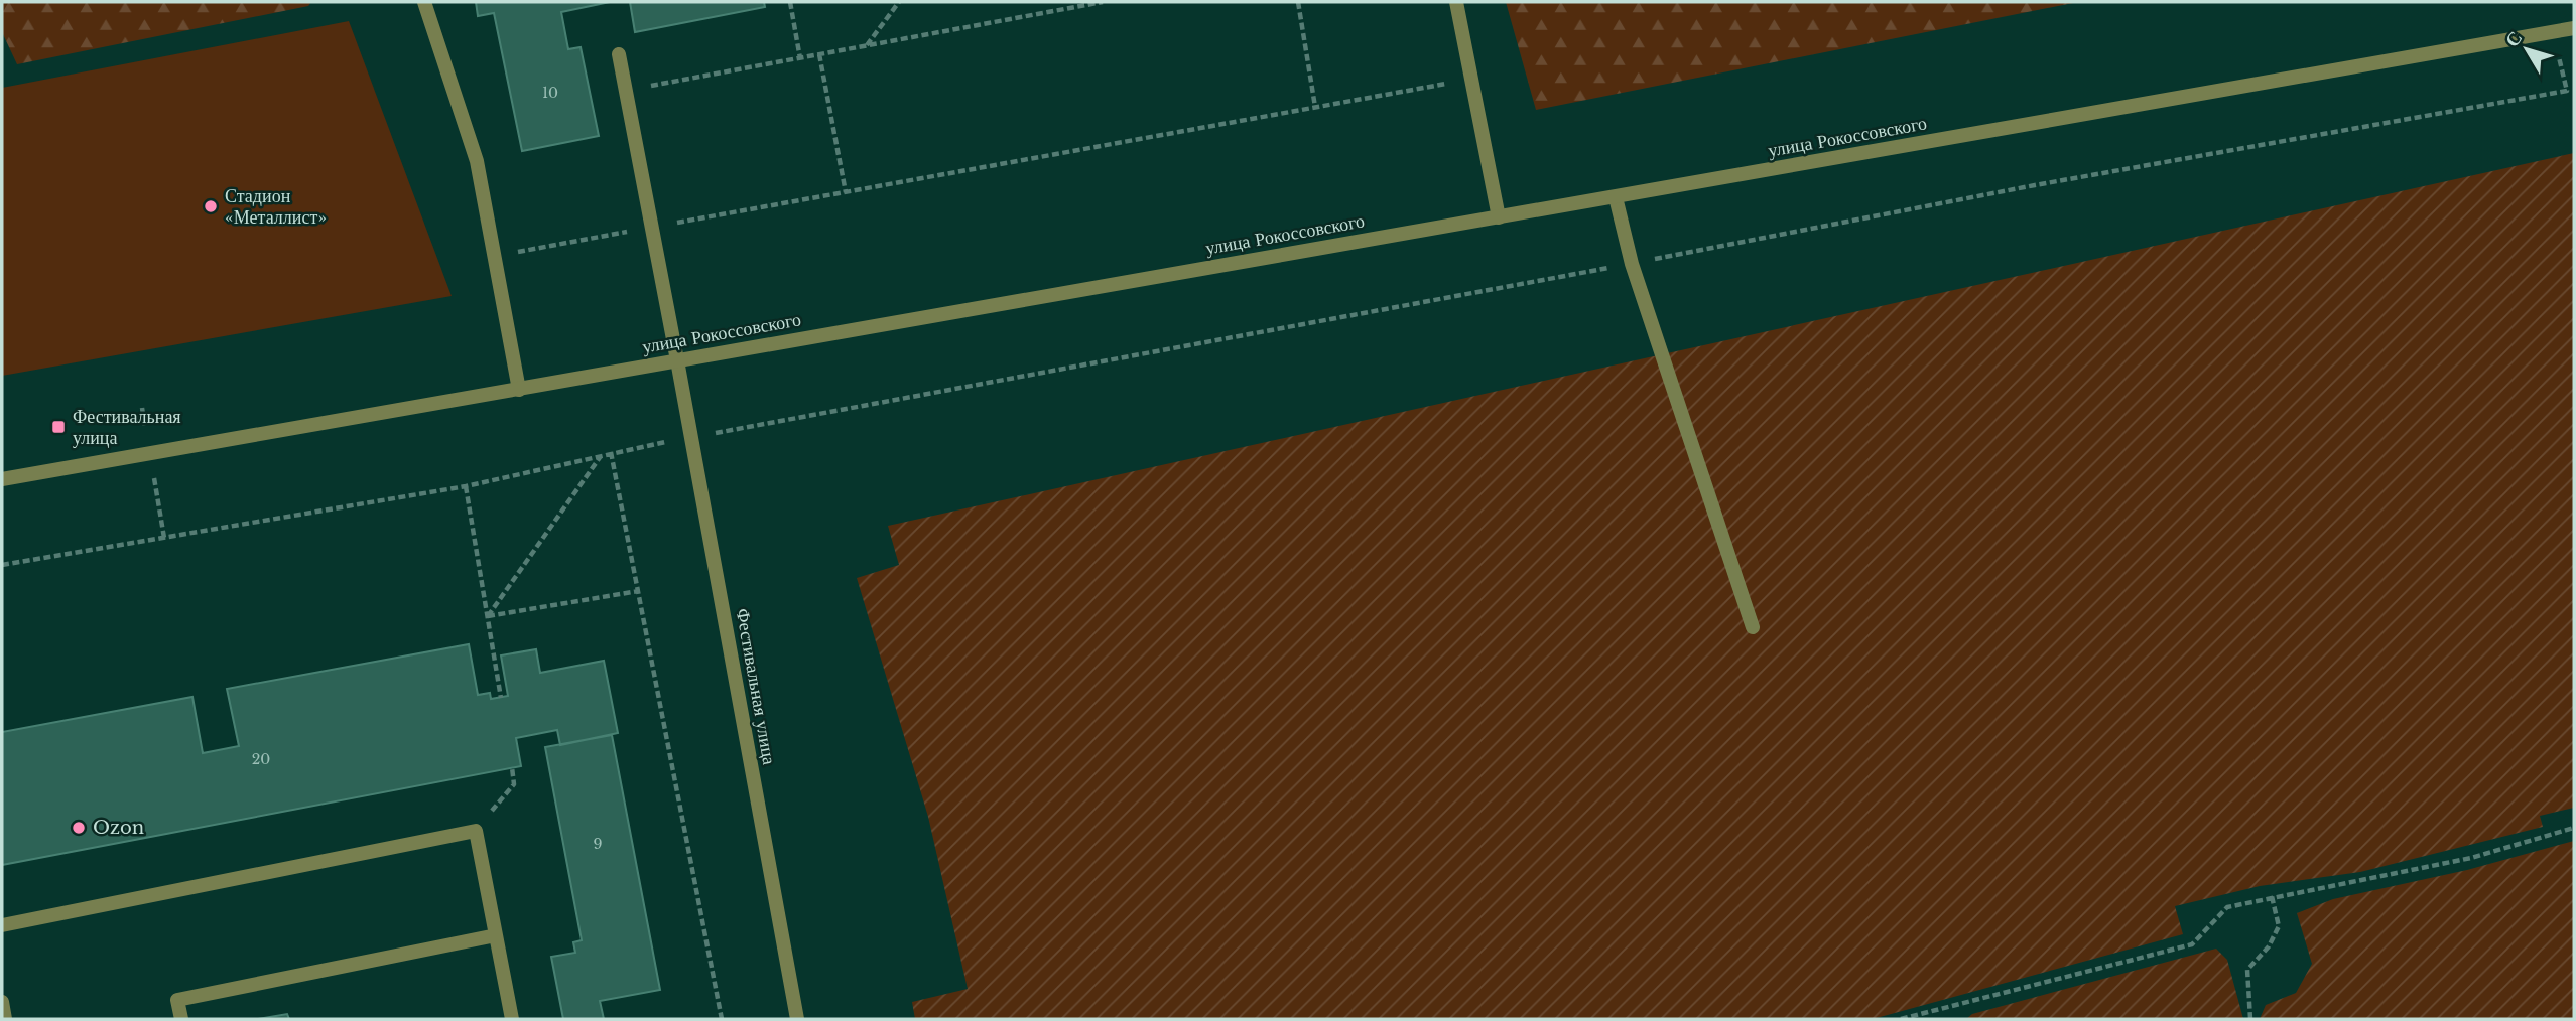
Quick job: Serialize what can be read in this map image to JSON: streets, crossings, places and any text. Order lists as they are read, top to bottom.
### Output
{
  "streets": {
    "street": ["улица Рокоссовского", "Фестивальная улица"]
  },
  "crossings": [
    ["улица Рокоссовского", "Фестивальная улица"]
  ],
  "places": {
    "other": ["Стадион «Металлист»", "Ozon"],
    "transit": ["Фестивальная улица"]
  },
  "house_numbers": ["10", "20", "9"],
  "north": "top left"
}
